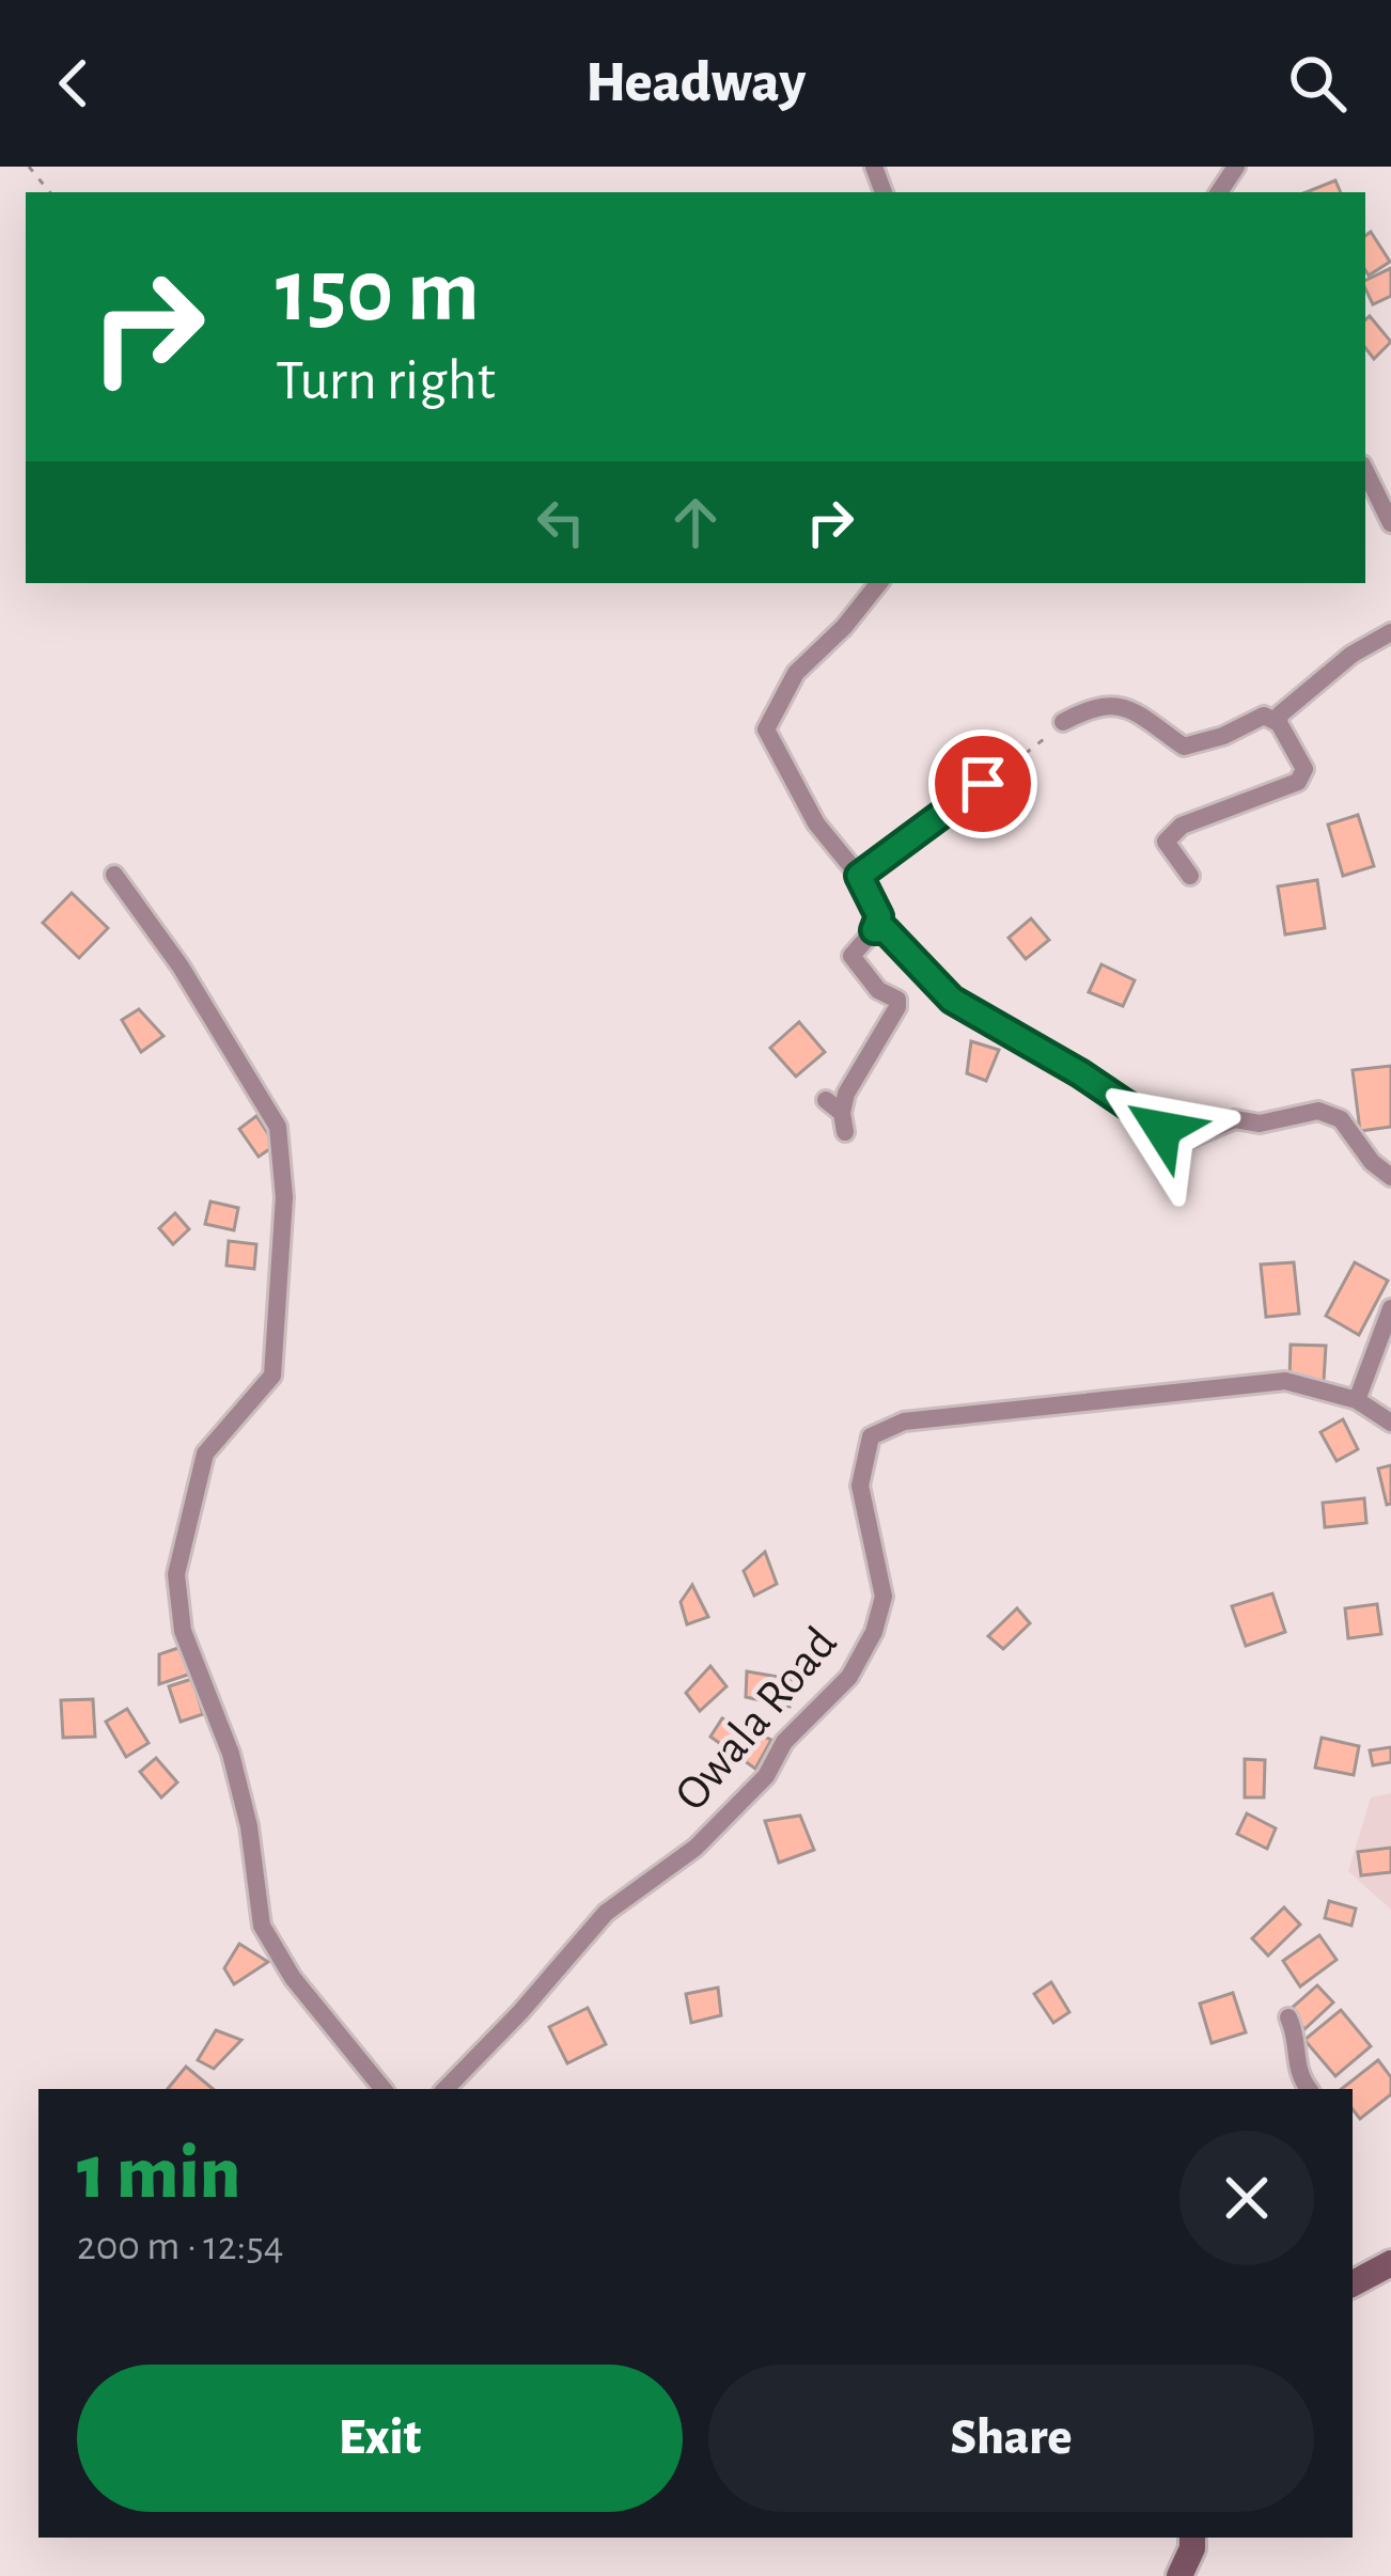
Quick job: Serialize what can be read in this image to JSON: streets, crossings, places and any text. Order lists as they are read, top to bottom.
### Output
{
  "streets": {
    "street": ["Owala Road"]
  },
  "page": {
    "header": "Headway",
    "turn": ["150 m", "Turn right"],
    "heading": ["1 min", "200 m · 12:54"],
    "buttons": ["Exit", "Share"]
  }
}
